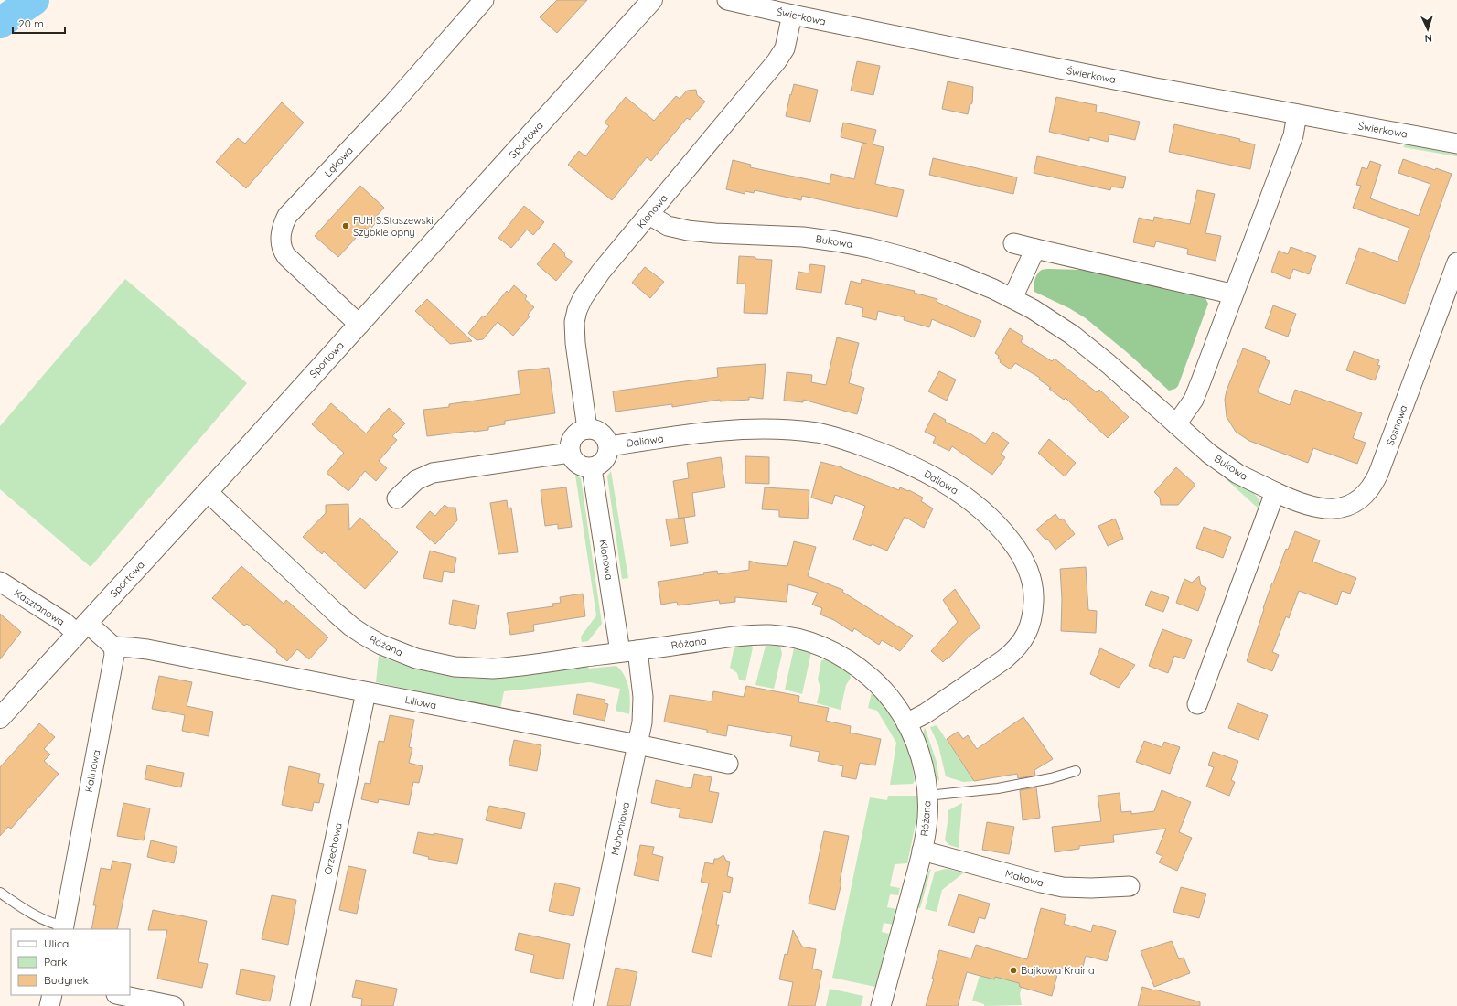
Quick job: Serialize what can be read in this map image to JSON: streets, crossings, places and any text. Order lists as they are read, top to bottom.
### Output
{
  "streets": {
    "street": [
      "Świerkowa",
      "Sportowa",
      "Łąkowa",
      "Klonowa",
      "Bukowa",
      "Sosnowa",
      "Daliowa",
      "Kasztanowa",
      "Różana",
      "Liliowa",
      "Kalinowa",
      "Mahoniowa",
      "Orzechowa",
      "Makowa"
    ]
  },
  "crossings": [
    ["Świerkowa", "Klonowa"],
    ["Sportowa", "Łąkowa"],
    ["Sportowa", "Kasztanowa"],
    ["Sportowa", "Różana"],
    ["Klonowa", "Bukowa"],
    ["Klonowa", "Daliowa"],
    ["Klonowa", "Różana"],
    ["Klonowa", "Mahoniowa"],
    ["Bukowa", "Sosnowa"],
    ["Daliowa", "Różana"],
    ["Różana", "Mahoniowa"],
    ["Różana", "Makowa"],
    ["Liliowa", "Kalinowa"],
    ["Liliowa", "Mahoniowa"],
    ["Liliowa", "Orzechowa"]
  ],
  "places": ["FUH S.Staszewski Szybkie opny", "Bajkowa Kraina"],
  "legend": ["Ulica", "Park", "Budynek"],
  "scale_bar": "20 m",
  "north": "bottom"
}
